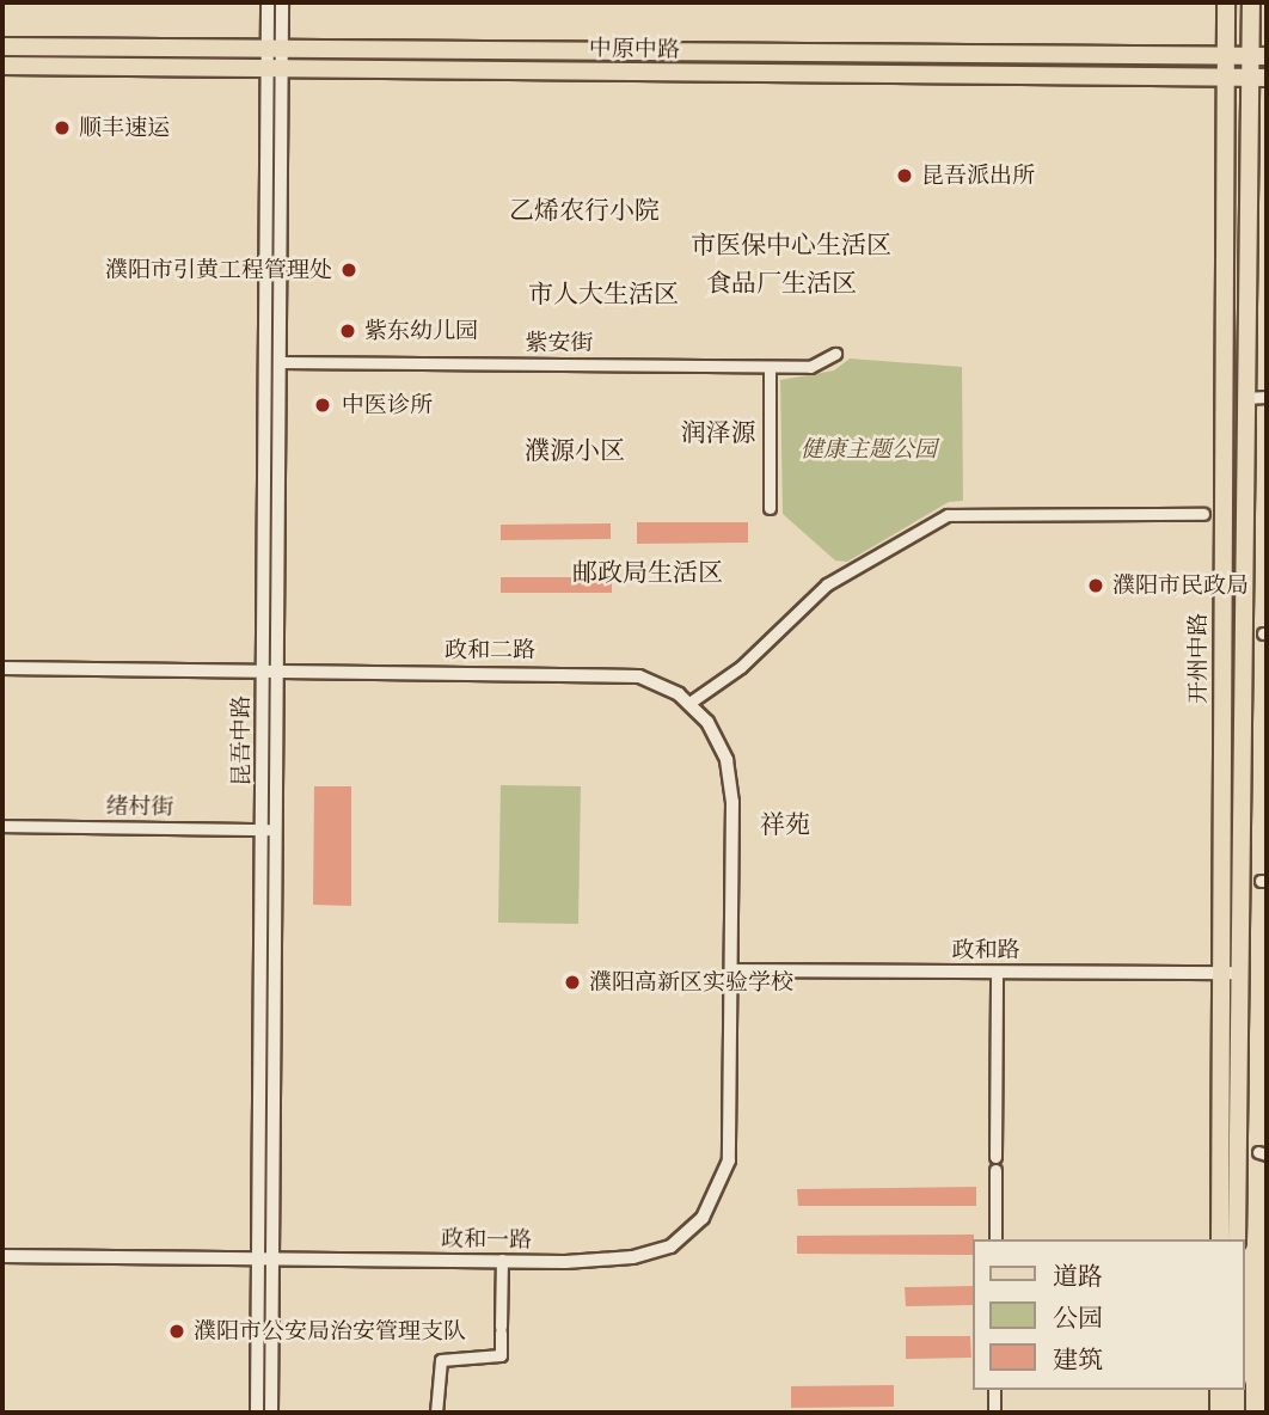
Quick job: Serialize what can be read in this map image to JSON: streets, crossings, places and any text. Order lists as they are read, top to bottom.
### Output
{
  "streets": {
    "main road": ["中原中路", "开州中路"],
    "street": [
      "紫安街",
      "政和二路",
      "昆吾中路",
      "绪村街",
      "政和路",
      "政和一路"
    ]
  },
  "crossings": [
    ["中原中路", "开州中路"],
    ["中原中路", "昆吾中路"],
    ["紫安街", "昆吾中路"],
    ["政和二路", "昆吾中路"],
    ["政和二路", "政和路"],
    ["政和二路", "政和一路"],
    ["开州中路", "政和路"],
    ["昆吾中路", "绪村街"],
    ["昆吾中路", "政和一路"],
    ["政和路", "政和一路"]
  ],
  "districts": [
    "乙烯农行小院",
    "市医保中心生活区",
    "食品厂生活区",
    "市人大生活区",
    "润泽源",
    "濮源小区",
    "邮政局生活区",
    "祥苑"
  ],
  "parks": ["健康主题公园"],
  "places": [
    "顺丰速运",
    "昆吾派出所",
    "濮阳市引黄工程管理处",
    "紫东幼儿园",
    "中医诊所",
    "濮阳市民政局",
    "濮阳高新区实验学校",
    "濮阳市公安局治安管理支队"
  ],
  "legend": ["道路", "公园", "建筑"]
}
